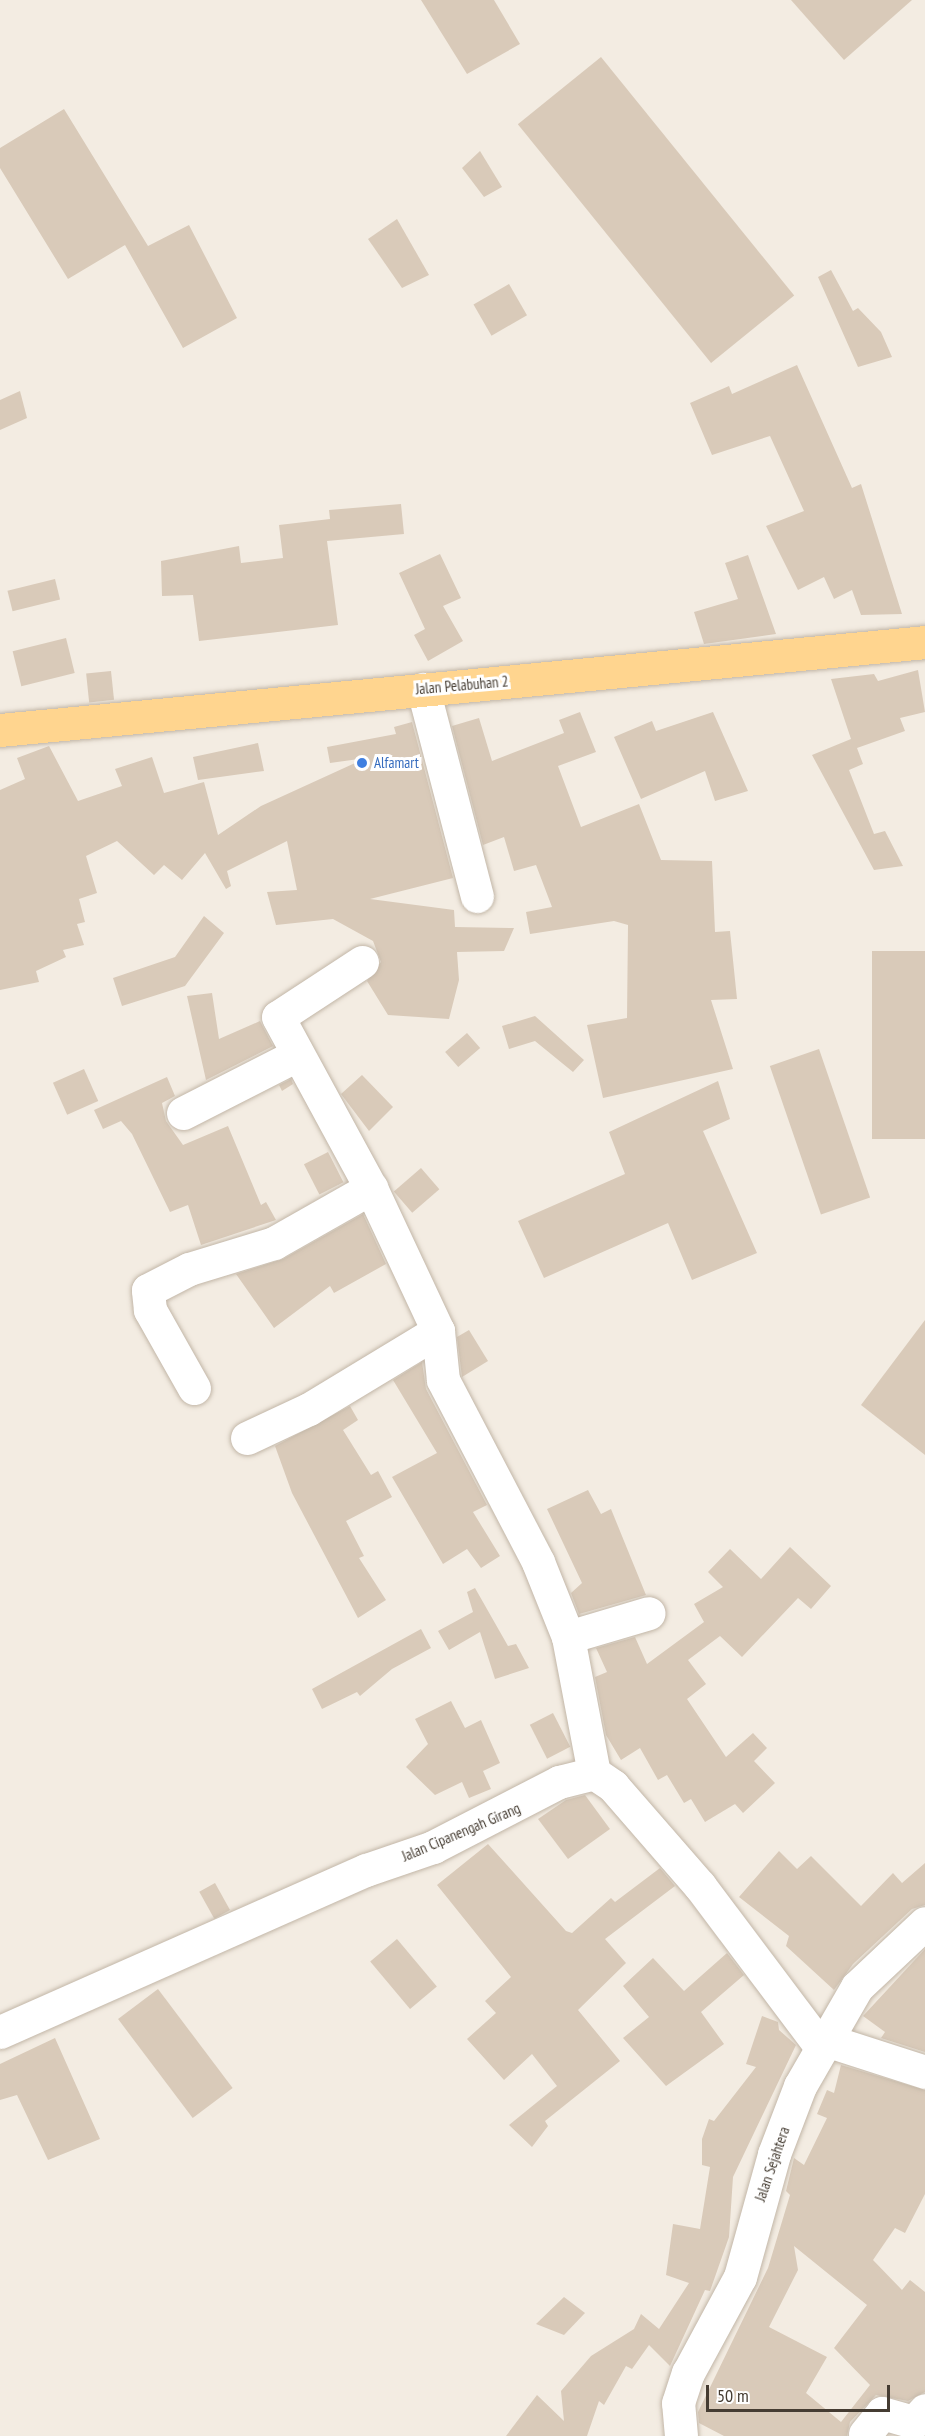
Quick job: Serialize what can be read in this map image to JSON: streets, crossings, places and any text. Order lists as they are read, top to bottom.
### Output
{
  "streets": {
    "main road": ["Jalan Pelabuhan 2"],
    "street": ["Jalan Cipanengah Girang", "Jalan Sejahtera"]
  },
  "places": ["Alfamart"],
  "scale_bar": "50 m"
}
